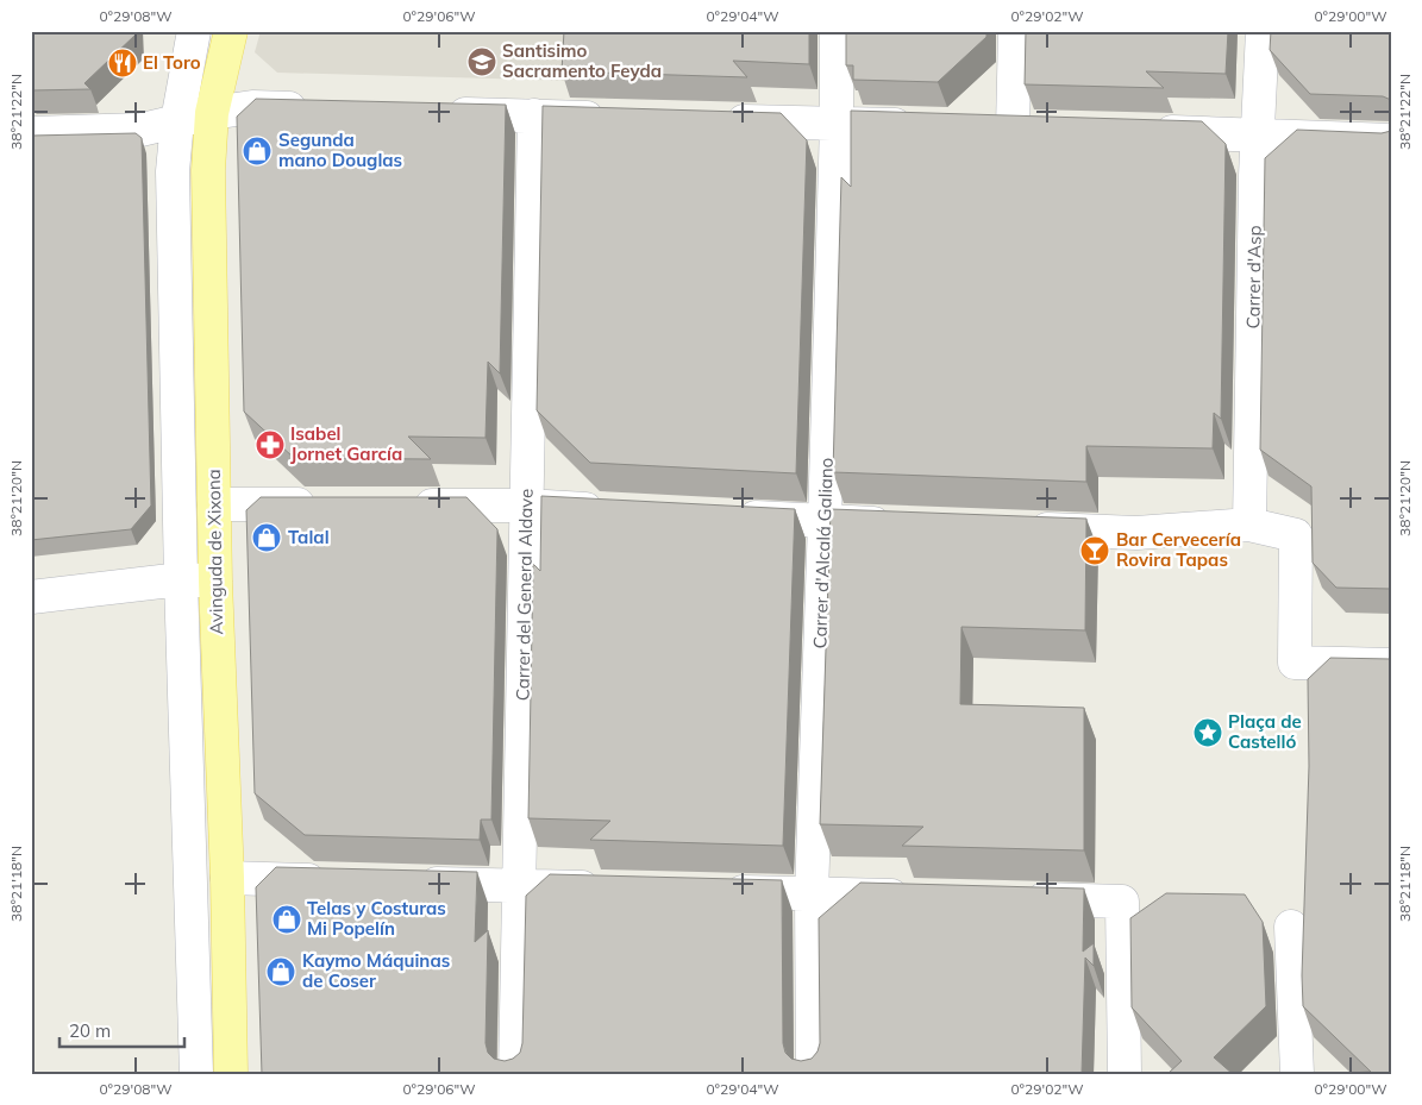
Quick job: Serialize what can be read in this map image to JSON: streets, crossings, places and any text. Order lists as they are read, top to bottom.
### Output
{
  "streets": {
    "main road": ["Avinguda de Xixona"],
    "street": ["Carrer d'Asp", "Carrer d'Alcalá Galiano", "Carrer del General Aldave"]
  },
  "places": {
    "school or university": ["Santisimo Sacramento Feyda"],
    "restaurant": ["El Toro"],
    "shop": [
      "Segunda mano Douglas",
      "Talal",
      "Telas y Costuras Mi Popelín",
      "Kaymo Máquinas de Coser"
    ],
    "pharmacy": ["Isabel Jornet García"],
    "bar": ["Bar Cervecería Rovira Tapas"],
    "place": ["Plaça de Castelló"]
  },
  "scale_bar": "20 m",
  "coordinates": [
    "0°29'08\"W",
    "0°29'06\"W",
    "0°29'04\"W",
    "0°29'02\"W",
    "0°29'00\"W",
    "38°21'22\"N",
    "38°21'20\"N",
    "38°21'18\"N"
  ]
}
